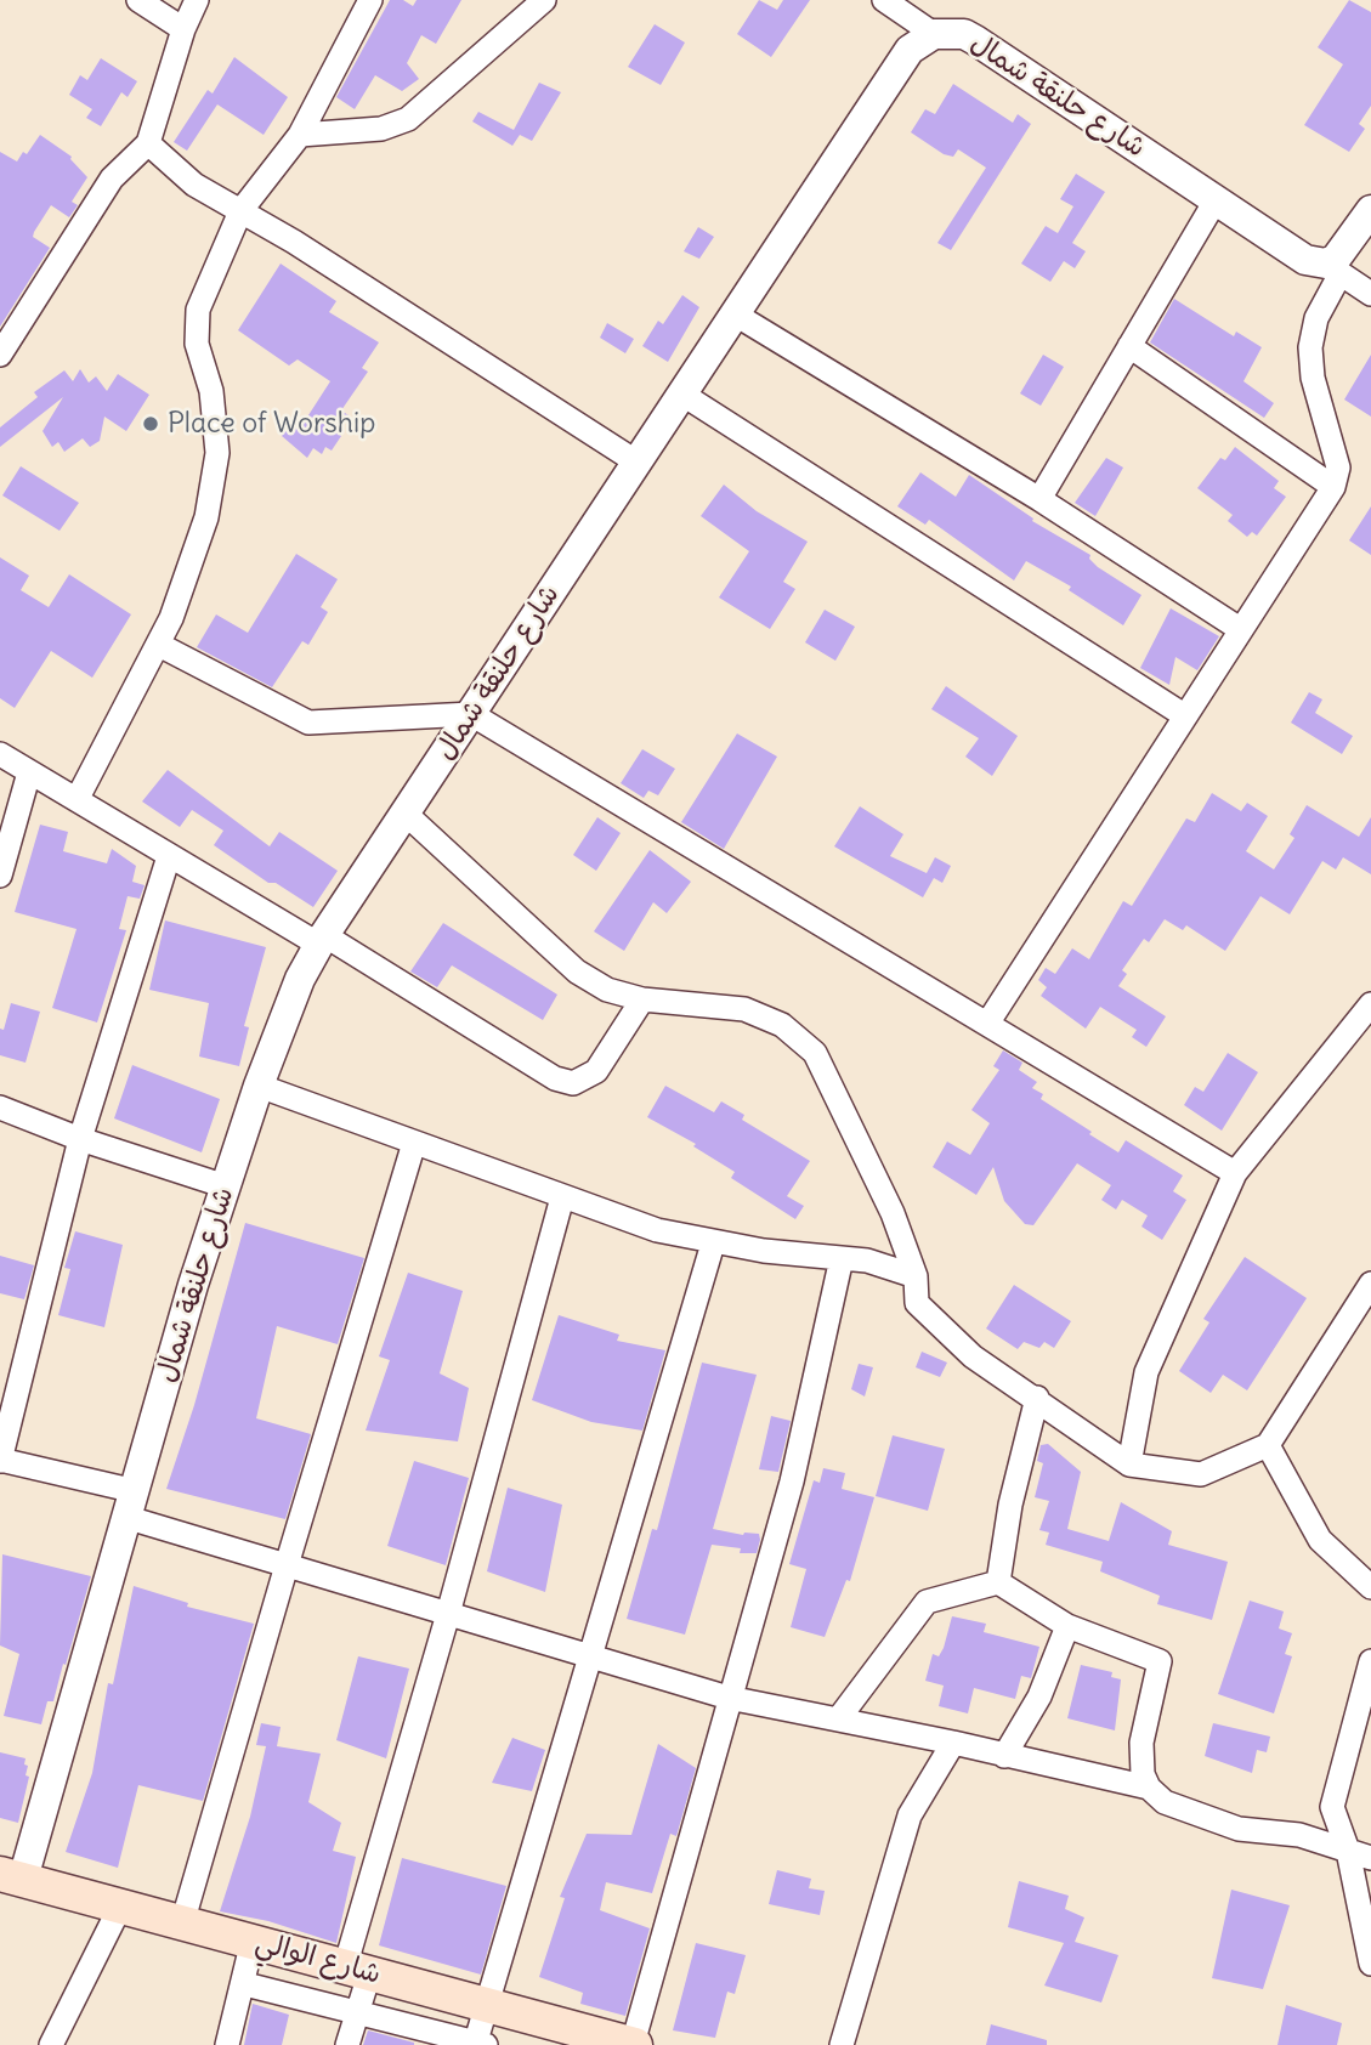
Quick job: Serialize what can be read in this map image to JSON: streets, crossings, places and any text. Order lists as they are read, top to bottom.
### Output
{
  "streets": {
    "main road": ["شارع الوالي"],
    "street": ["شارع حلنقة شمال"]
  },
  "crossings": [
    ["شارع حلنقة شمال", "شارع الوالي"]
  ],
  "places": ["Place of Worship"]
}
